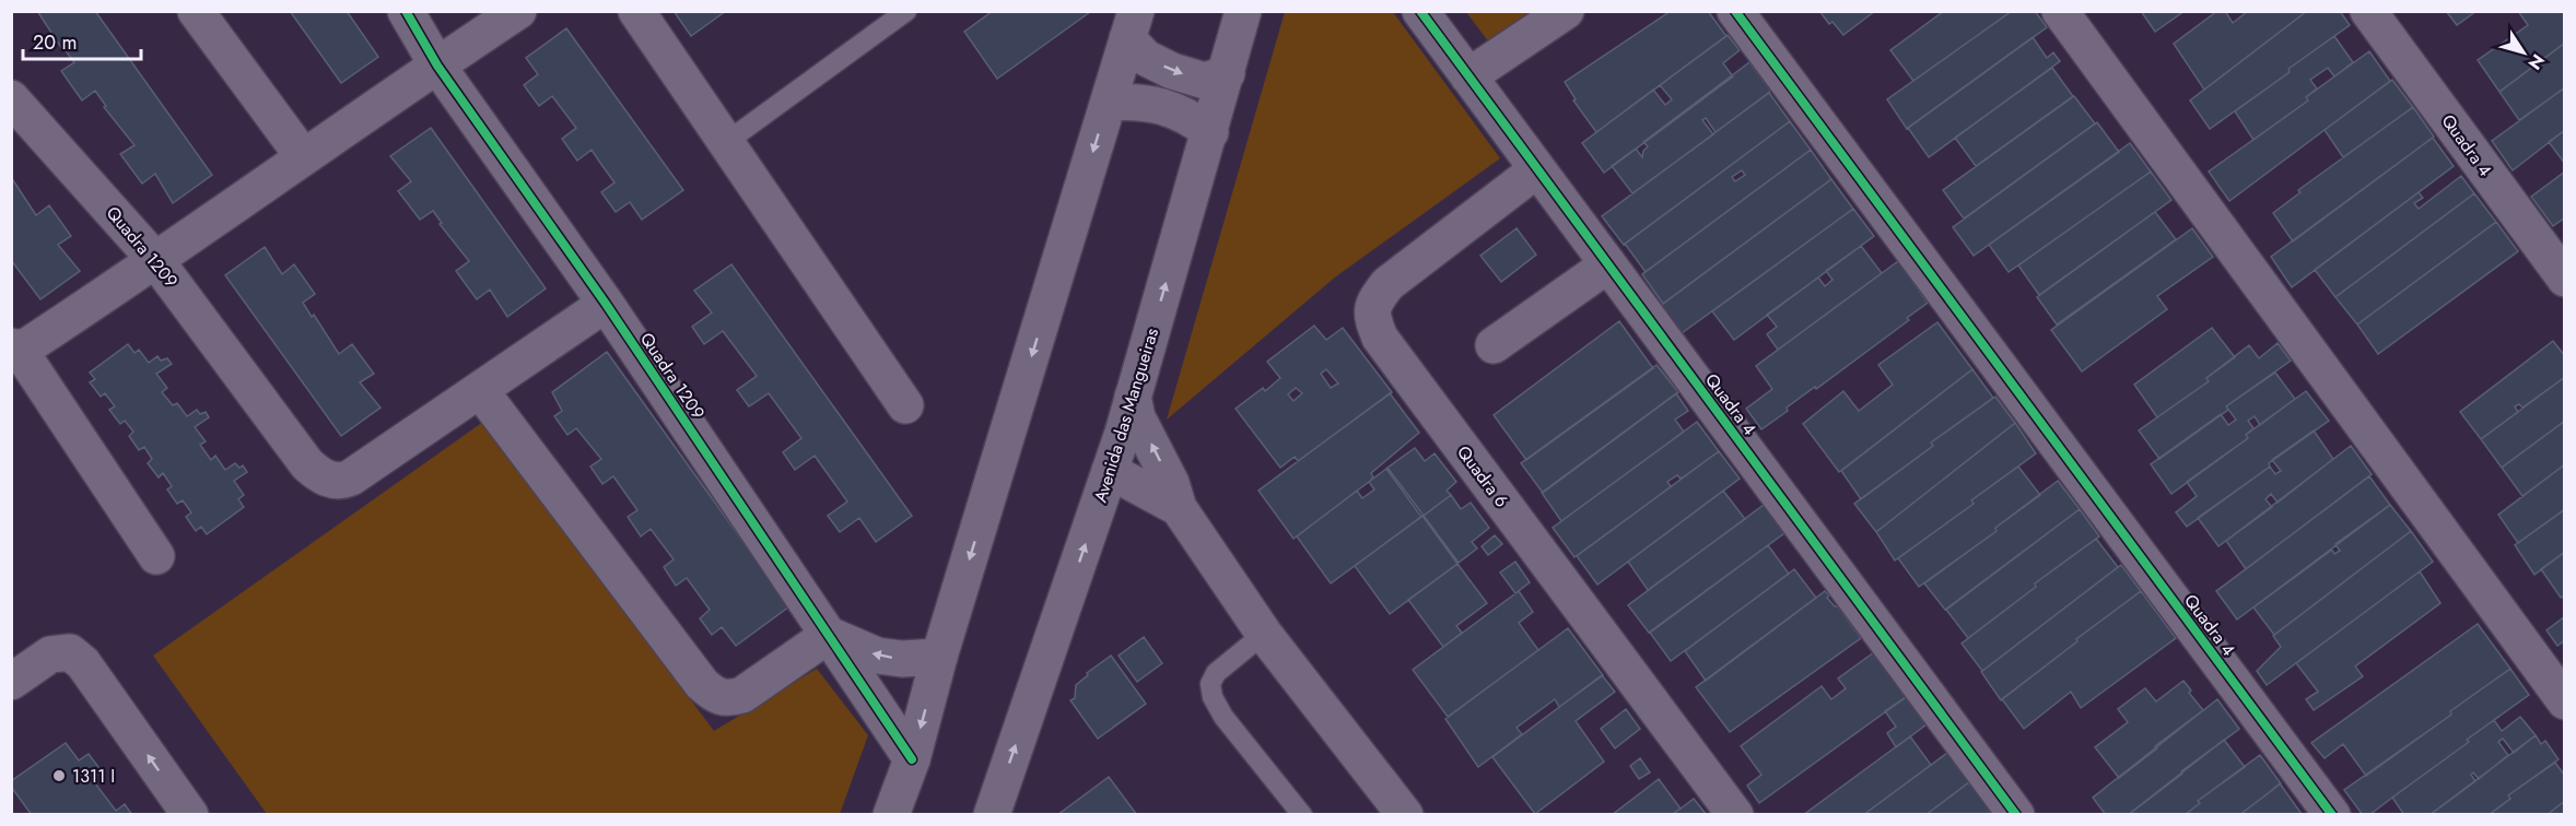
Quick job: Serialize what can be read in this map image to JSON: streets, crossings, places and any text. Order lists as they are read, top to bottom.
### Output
{
  "streets": {
    "street": [
      "Quadra 4",
      "Quadra 1209",
      "Avenida das Mangueiras",
      "Quadra 6"
    ]
  },
  "crossings": [
    ["Quadra 4", "Quadra 6"]
  ],
  "places": ["1311 I"],
  "scale_bar": "20 m",
  "north": "bottom right"
}
